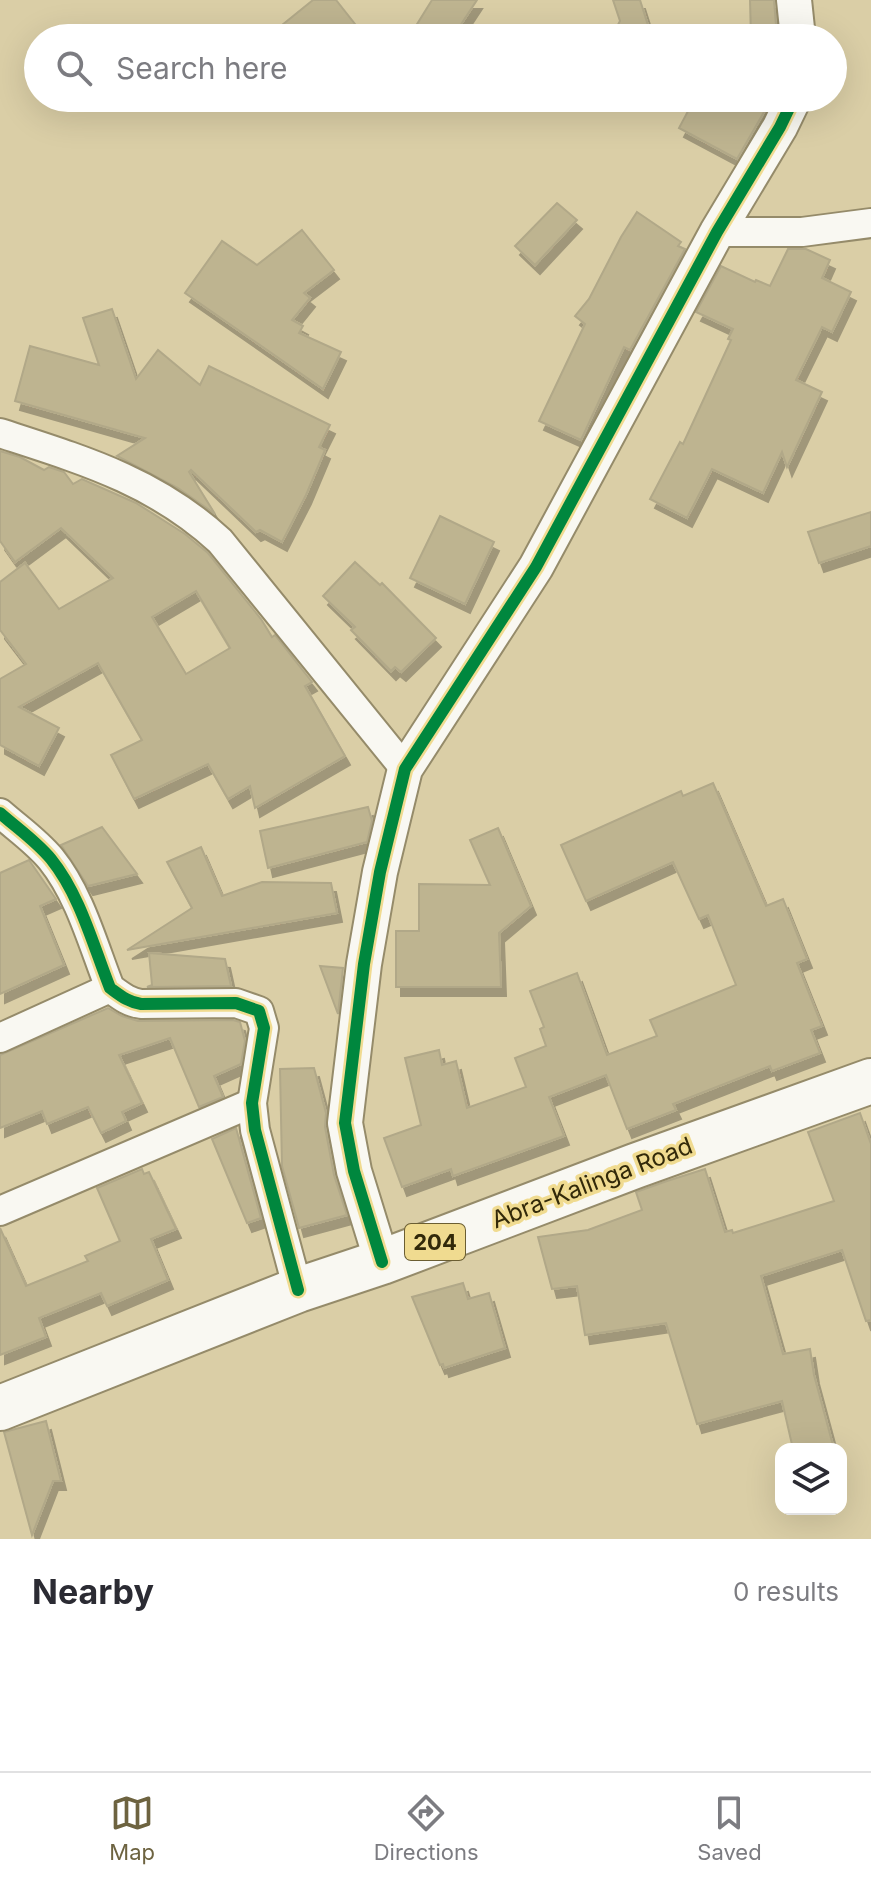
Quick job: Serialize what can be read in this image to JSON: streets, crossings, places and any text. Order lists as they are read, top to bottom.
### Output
{
  "streets": {
    "main road": ["Abra-Kalinga Road", "204"]
  },
  "page": {
    "search": "Search here",
    "heading": ["Nearby", "0 results"],
    "nav": ["Map", "Directions", "Saved"]
  }
}
